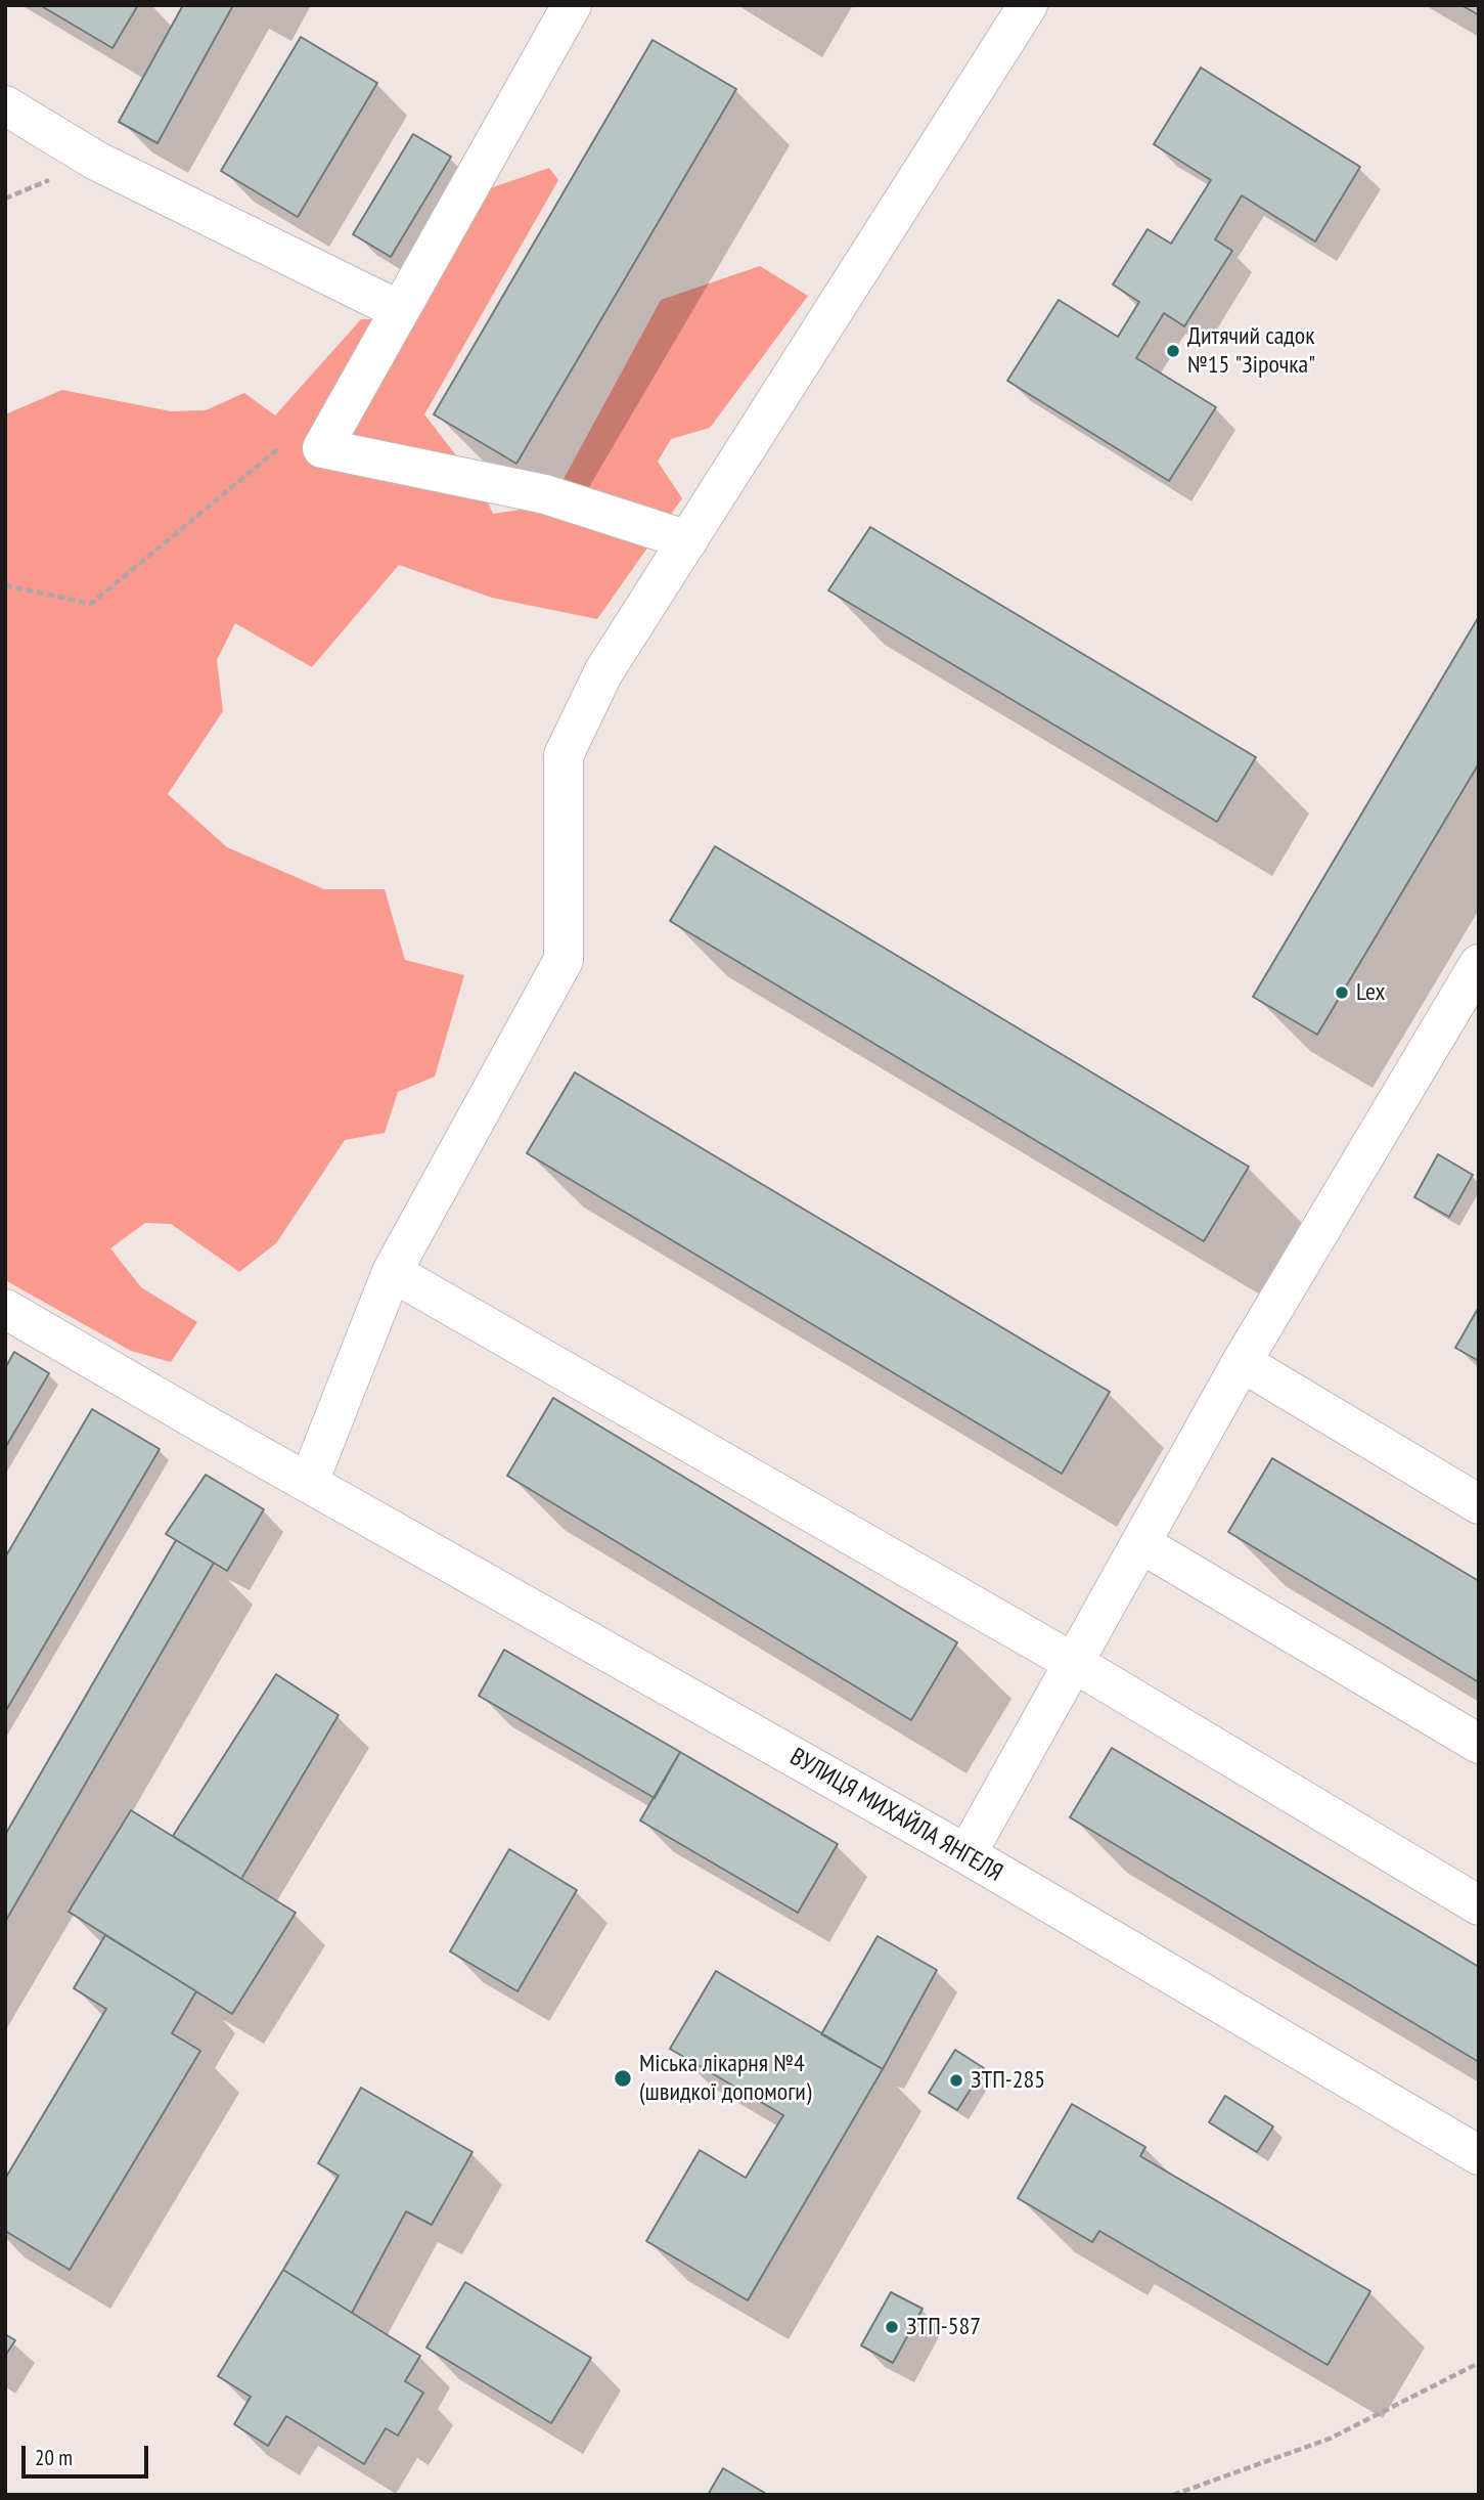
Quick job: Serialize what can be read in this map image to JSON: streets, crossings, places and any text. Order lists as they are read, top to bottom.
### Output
{
  "streets": {
    "street": ["ВУЛИЦЯ МИХАЙЛА ЯНГЕЛЯ"]
  },
  "places": [
    "Дитячий садок №15 \"Зірочка\"",
    "Lex",
    "Міська лікарня №4 (швидкої допомоги)",
    "ЗТП-285",
    "ЗТП-587"
  ],
  "scale_bar": "20 m"
}
